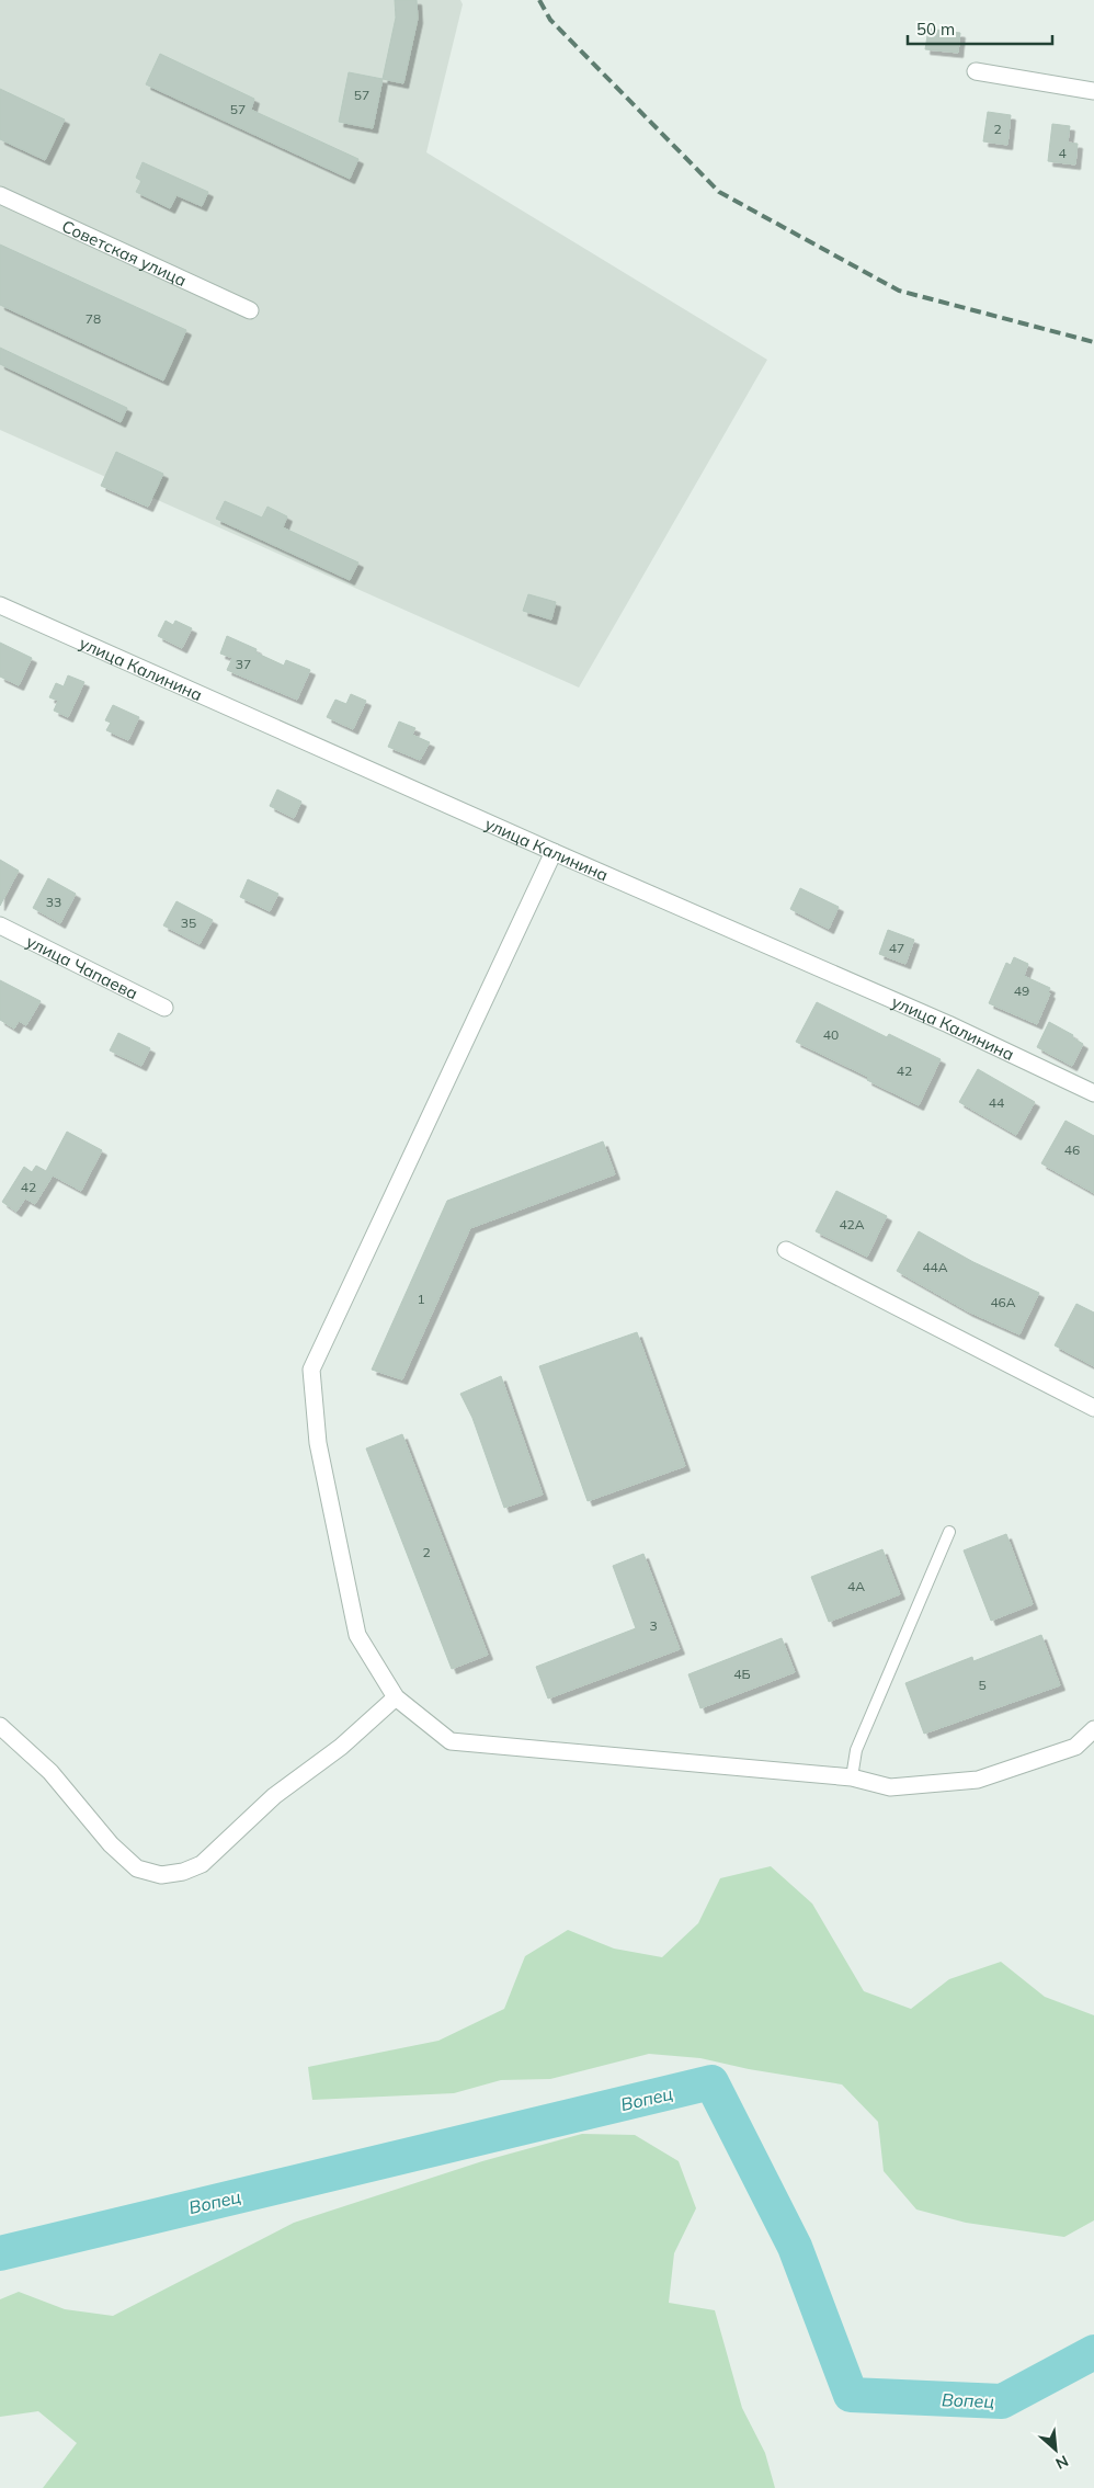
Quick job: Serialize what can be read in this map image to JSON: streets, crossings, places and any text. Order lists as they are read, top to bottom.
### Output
{
  "streets": {
    "street": ["Советская улица", "улица Калинина", "улица Чапаева"]
  },
  "water": ["Вопец"],
  "house_numbers": [
    "57",
    "57",
    "2",
    "4",
    "78",
    "37",
    "33",
    "35",
    "47",
    "49",
    "40",
    "42",
    "44",
    "46",
    "42",
    "42А",
    "44А",
    "1",
    "46А",
    "2",
    "4А",
    "3",
    "4Б",
    "5"
  ],
  "scale_bar": "50 m",
  "north": "bottom right"
}
